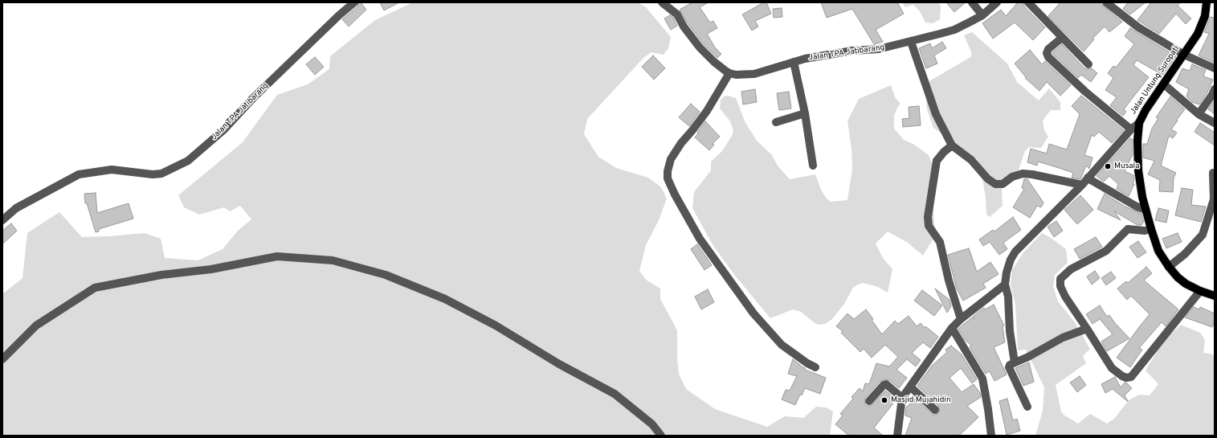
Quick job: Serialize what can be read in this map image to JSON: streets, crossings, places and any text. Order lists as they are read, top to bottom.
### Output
{
  "streets": {
    "main road": ["Jalan Untung Suropati"],
    "street": ["Jalan TPA Jatibarang"]
  },
  "places": ["Musala", "Masjid Mujahidin"]
}
